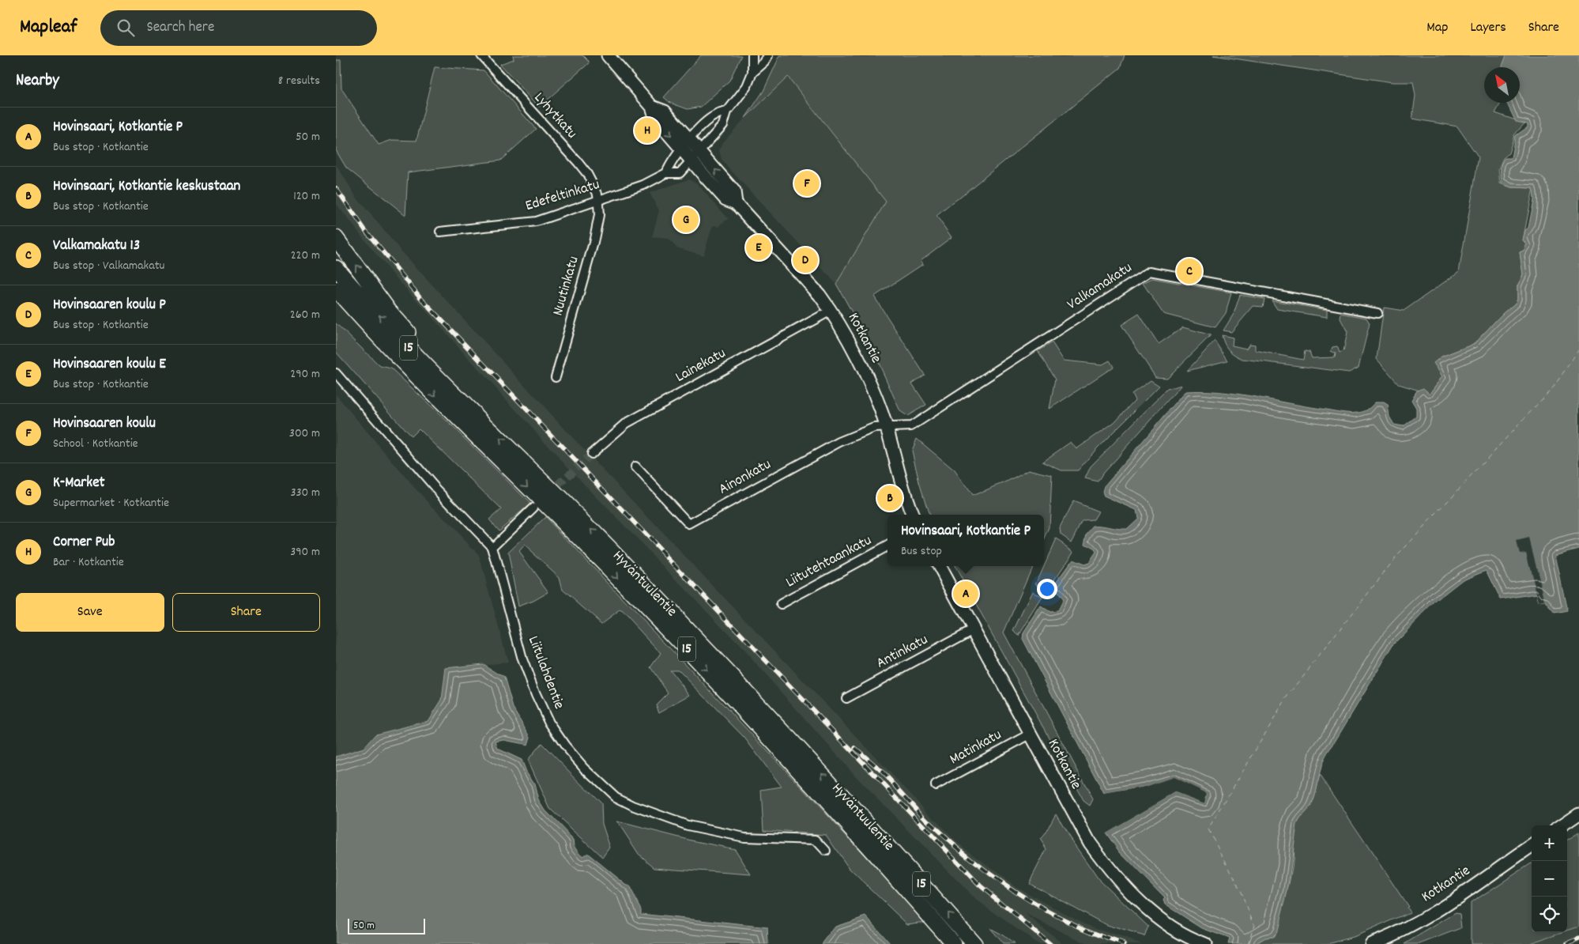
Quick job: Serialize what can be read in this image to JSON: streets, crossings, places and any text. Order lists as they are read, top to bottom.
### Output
{
  "streets": {
    "highway": ["15", "Hyväntuulentie"],
    "street": [
      "Lyhytkatu",
      "Edefeltinkatu",
      "Nuutinkatu",
      "Valkamakatu",
      "Kotkantie",
      "Lainekatu",
      "Ainonkatu",
      "Liitutehtaankatu",
      "Antinkatu",
      "Liitulahdentie",
      "Matinkatu"
    ]
  },
  "crossings": [
    ["Lyhytkatu", "Edefeltinkatu"],
    ["Lyhytkatu", "Nuutinkatu"],
    ["Edefeltinkatu", "Nuutinkatu"],
    ["Edefeltinkatu", "Kotkantie"],
    ["Valkamakatu", "Kotkantie"],
    ["Valkamakatu", "Ainonkatu"],
    ["Kotkantie", "Lainekatu"],
    ["Kotkantie", "Ainonkatu"],
    ["Kotkantie", "Antinkatu"],
    ["Kotkantie", "Matinkatu"]
  ],
  "scale_bar": "50 m",
  "north": "top left",
  "page": {
    "header": "Mapleaf",
    "search": "Search here",
    "nav": ["Map", "Layers", "Share"],
    "heading": ["Nearby", "8 results"],
    "list": [
      {
        "mark": "A",
        "name": "Hovinsaari, Kotkantie P",
        "note": "Bus stop · Kotkantie",
        "value": "50 m"
      },
      {
        "mark": "B",
        "name": "Hovinsaari, Kotkantie keskustaan",
        "note": "Bus stop · Kotkantie",
        "value": "120 m"
      },
      {
        "mark": "C",
        "name": "Valkamakatu 13",
        "note": "Bus stop · Valkamakatu",
        "value": "220 m"
      },
      {
        "mark": "D",
        "name": "Hovinsaaren koulu P",
        "note": "Bus stop · Kotkantie",
        "value": "260 m"
      },
      {
        "mark": "E",
        "name": "Hovinsaaren koulu E",
        "note": "Bus stop · Kotkantie",
        "value": "290 m"
      },
      {
        "mark": "F",
        "name": "Hovinsaaren koulu",
        "note": "School · Kotkantie",
        "value": "300 m"
      },
      {
        "mark": "G",
        "name": "K-Market",
        "note": "Supermarket · Kotkantie",
        "value": "330 m"
      },
      {
        "mark": "H",
        "name": "Corner Pub",
        "note": "Bar · Kotkantie",
        "value": "390 m"
      }
    ],
    "pins": [
      "H",
      "F",
      "G",
      "E",
      "D",
      "C",
      "B",
      "A"
    ],
    "popup": ["Hovinsaari, Kotkantie P", "Bus stop"],
    "buttons": ["Save", "Share"],
    "map_buttons": ["+", "−"],
    "scale": "50 m"
  }
}
